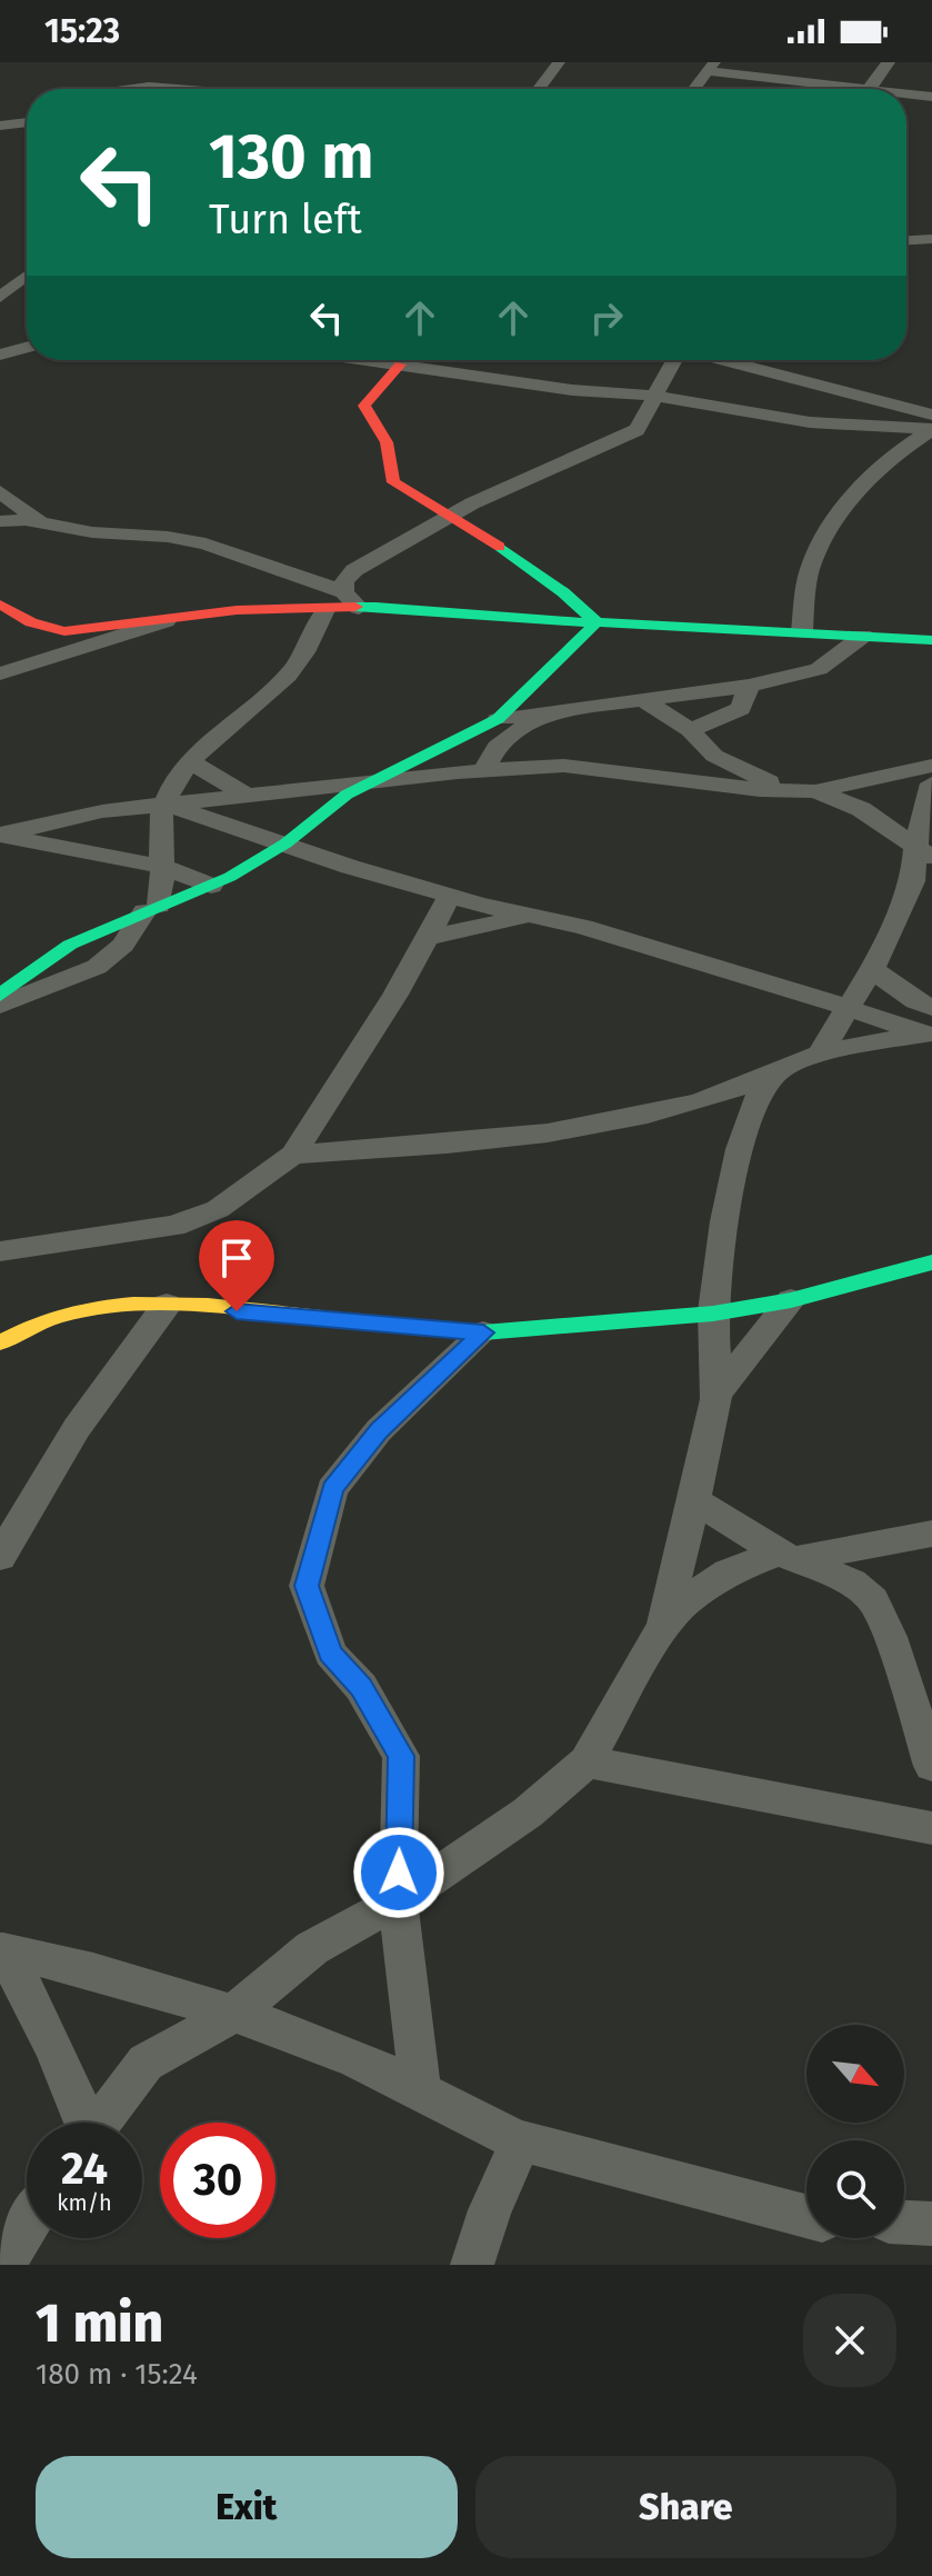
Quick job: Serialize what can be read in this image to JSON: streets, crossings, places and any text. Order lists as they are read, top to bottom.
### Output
{
  "north": "bottom right",
  "page": {
    "status": "15:23",
    "turn": ["130 m", "Turn left"],
    "speed": "24 km/h",
    "limit": "30",
    "heading": ["1 min", "180 m · 15:24"],
    "buttons": ["Exit", "Share"]
  }
}
